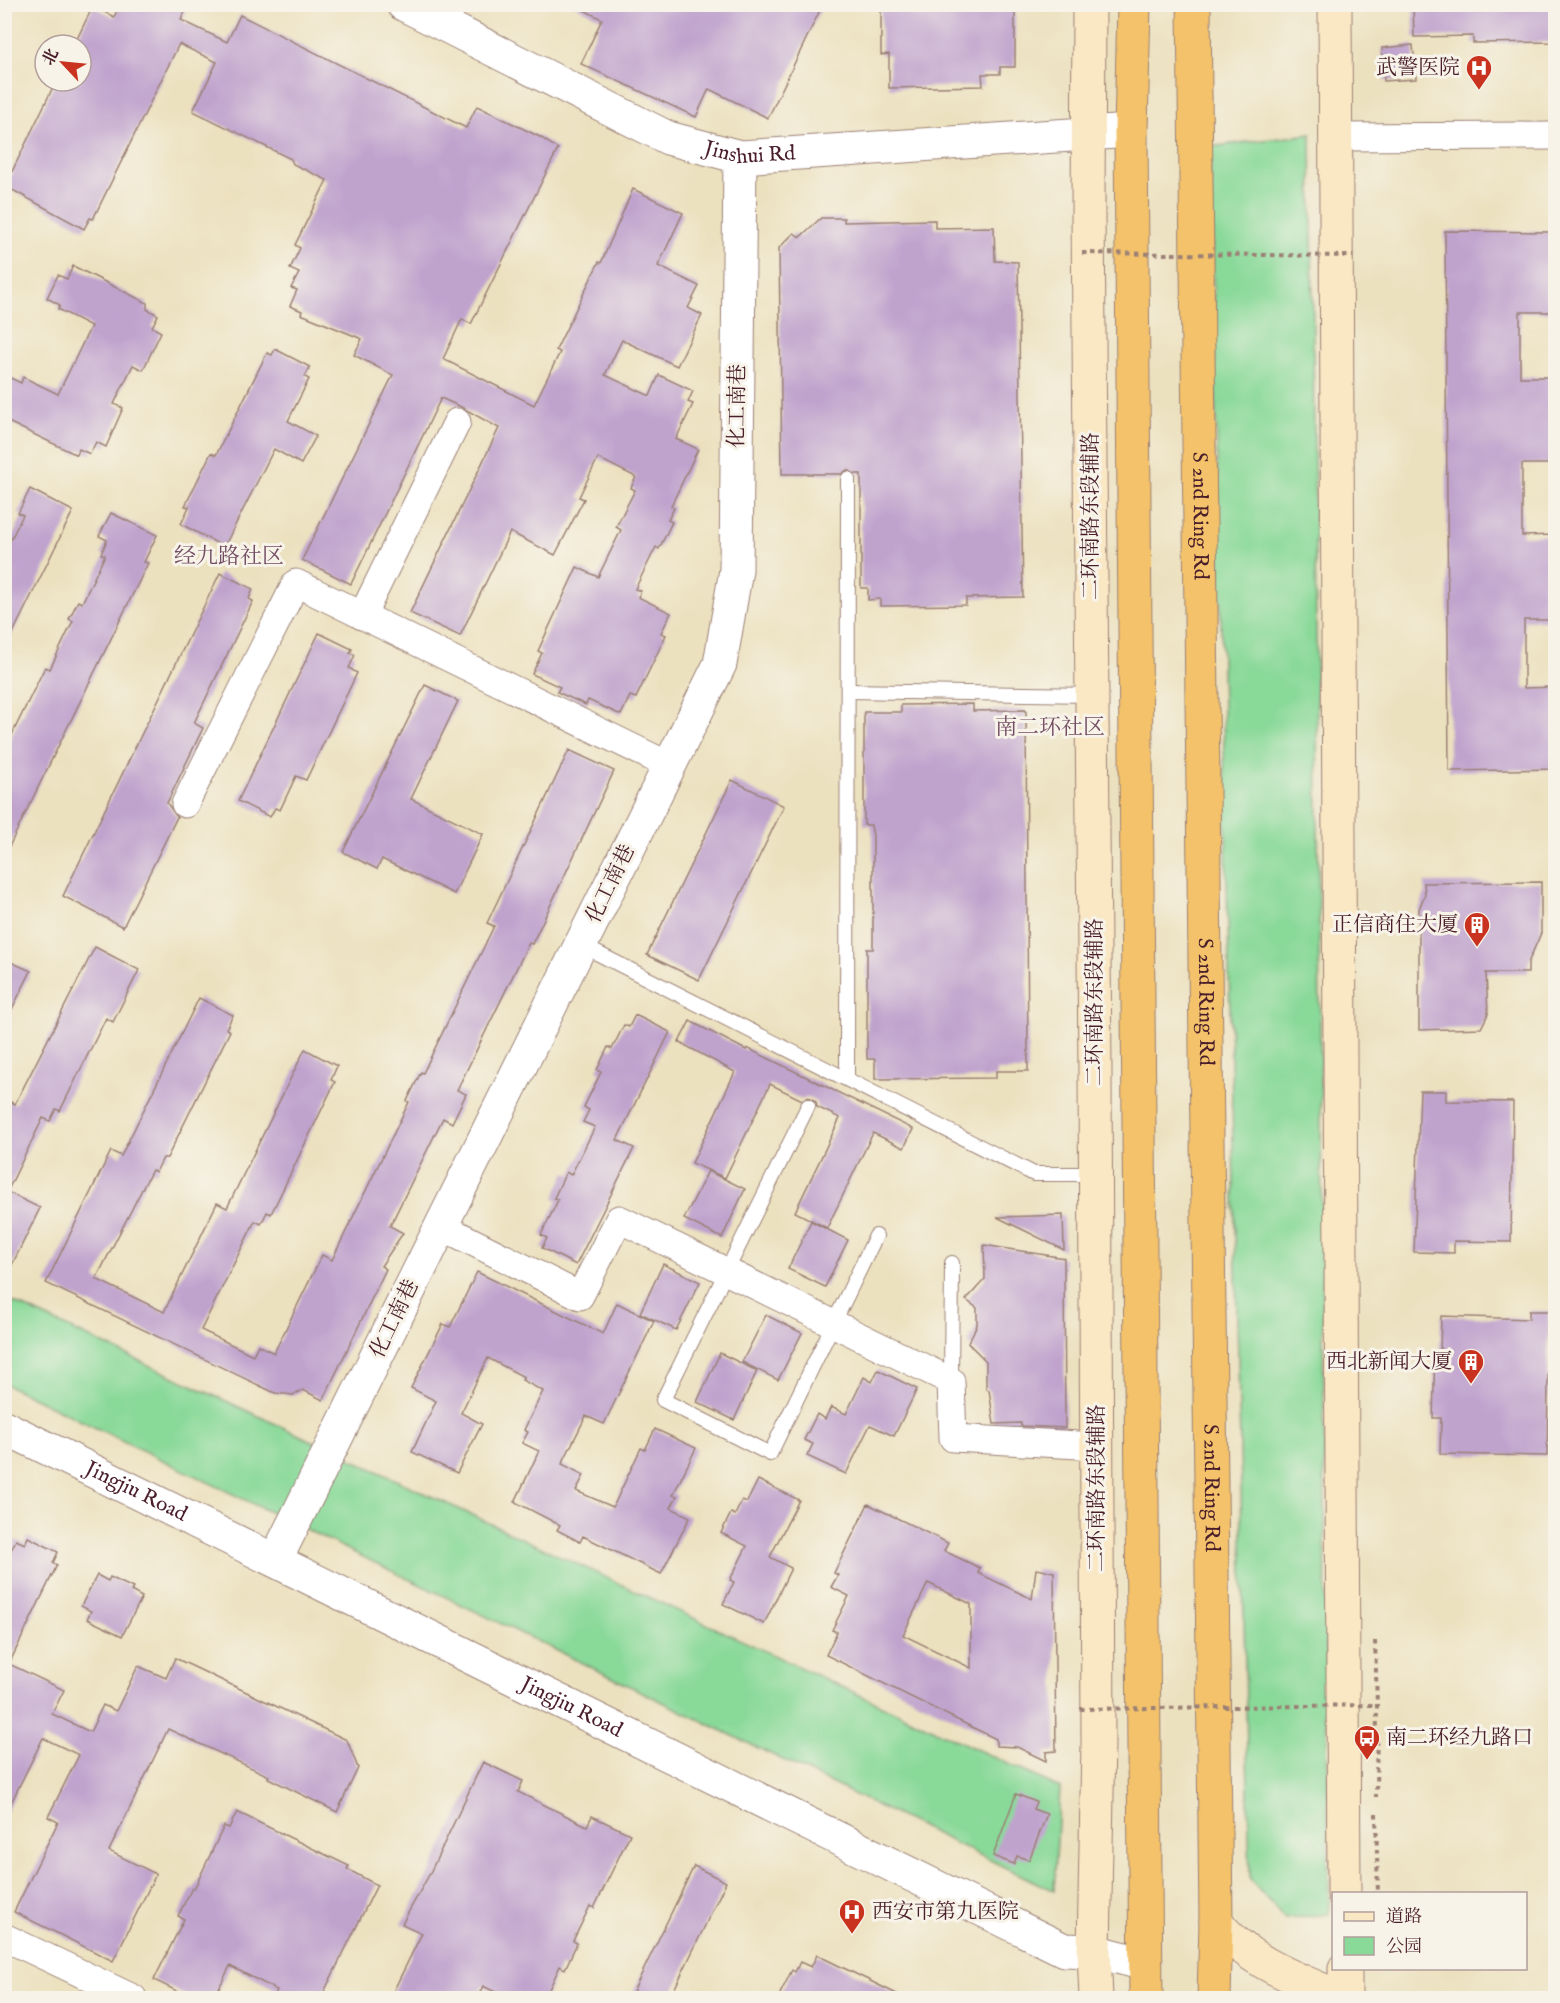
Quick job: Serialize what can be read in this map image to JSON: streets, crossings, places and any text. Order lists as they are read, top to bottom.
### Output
{
  "streets": {
    "highway": ["S 2nd Ring Rd"],
    "main road": ["二环南路东段辅路"],
    "street": ["Jinshui Rd", "化工南巷", "Jingjiu Road"]
  },
  "crossings": [
    ["Jinshui Rd", "化工南巷"],
    ["Jinshui Rd", "二环南路东段辅路"],
    ["化工南巷", "Jingjiu Road"],
    ["二环南路东段辅路", "Jingjiu Road"]
  ],
  "districts": ["经九路社区", "南二环社区"],
  "places": {
    "hospital": ["武警医院", "西安市第九医院"],
    "building": ["正信商住大厦", "西北新闻大厦"],
    "bus stop": ["南二环经九路口"]
  },
  "legend": ["道路", "公园"],
  "north": "top left"
}
